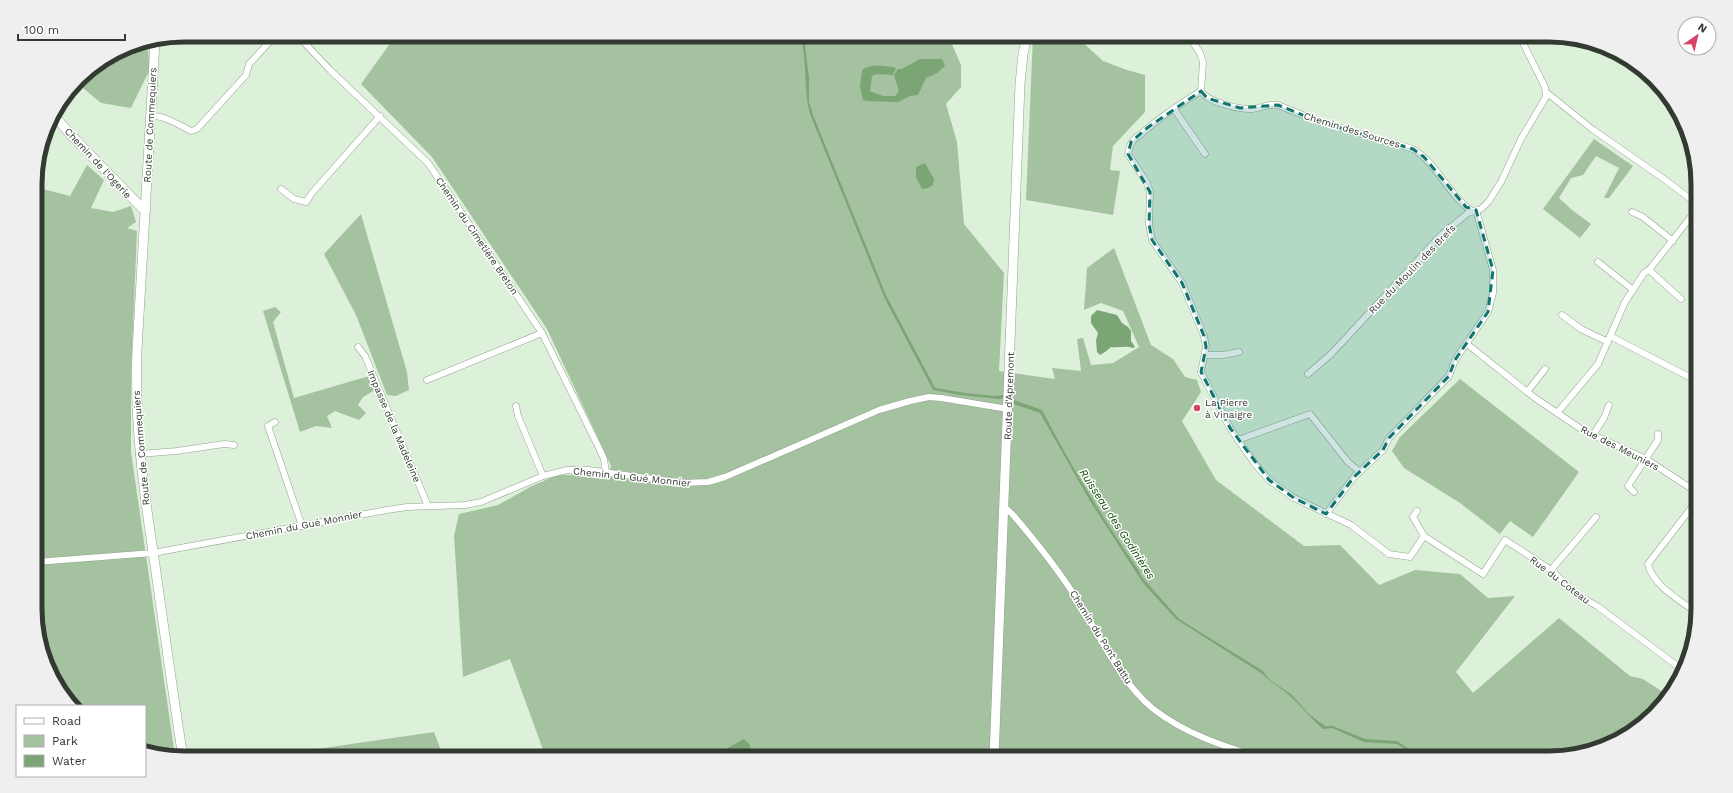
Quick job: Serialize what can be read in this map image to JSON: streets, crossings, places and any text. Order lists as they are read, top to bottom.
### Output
{
  "streets": {
    "street": [
      "Route de Commequiers",
      "Chemin des Sources",
      "Chemin de l'Ogerie",
      "Chemin du Cimetière Breton",
      "Rue du Moulin des Brefs",
      "Route d'Apremont",
      "Impasse de la Madeleine",
      "Rue des Meuniers",
      "Chemin du Gué Monnier",
      "Rue du Coteau",
      "Chemin du Pont Battu"
    ]
  },
  "crossings": [
    ["Route de Commequiers", "Chemin de l'Ogerie"],
    ["Route de Commequiers", "Chemin du Gué Monnier"],
    ["Chemin des Sources", "Rue du Moulin des Brefs"],
    ["Chemin du Cimetière Breton", "Chemin du Gué Monnier"],
    ["Route d'Apremont", "Chemin du Gué Monnier"],
    ["Route d'Apremont", "Chemin du Pont Battu"],
    ["Impasse de la Madeleine", "Chemin du Gué Monnier"]
  ],
  "water": ["Ruisseau des Godinières"],
  "places": ["La Pierre à Vinaigre"],
  "legend": ["Road", "Park", "Water"],
  "scale_bar": "100 m",
  "north": "top right"
}
